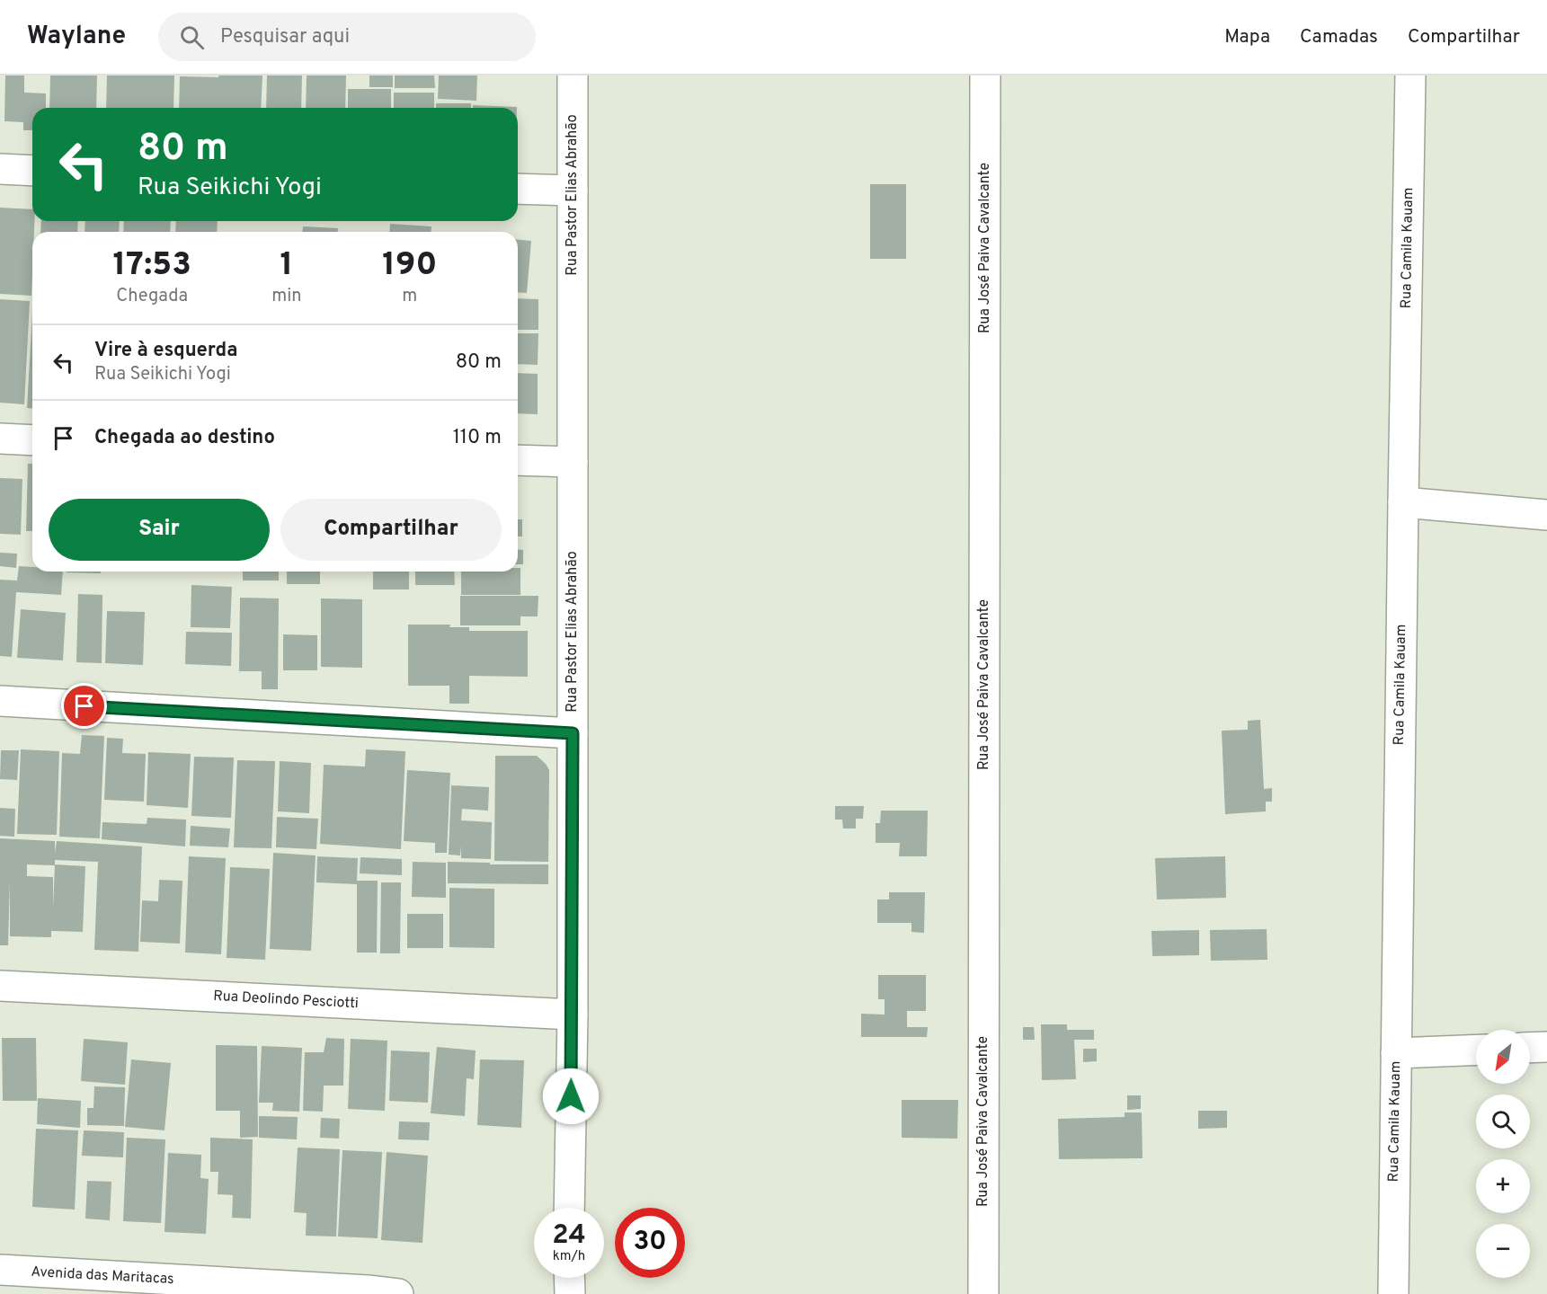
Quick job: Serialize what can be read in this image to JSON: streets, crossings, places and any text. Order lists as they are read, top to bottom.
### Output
{
  "streets": {
    "street": [
      "Rua Pastor Elias Abrahão",
      "Rua José Paiva Cavalcante",
      "Rua Camila Kauam",
      "Rua Deolindo Pesciotti",
      "Avenida das Maritacas"
    ]
  },
  "crossings": [
    ["Rua Pastor Elias Abrahão", "Rua Deolindo Pesciotti"]
  ],
  "north": "bottom left",
  "page": {
    "header": "Waylane",
    "search": "Pesquisar aqui",
    "nav": ["Mapa", "Camadas", "Compartilhar"],
    "turn": ["80 m", "Rua Seikichi Yogi"],
    "eta": [
      "17:53",
      "Chegada",
      "1",
      "min",
      "190",
      "m"
    ],
    "list": [
      {
        "name": "Vire à esquerda",
        "note": "Rua Seikichi Yogi",
        "value": "80 m"
      },
      {
        "name": "Chegada ao destino",
        "value": "110 m"
      }
    ],
    "buttons": ["Sair", "Compartilhar"],
    "map_buttons": ["+", "−"],
    "speed": "24 km/h",
    "limit": "30"
  }
}
